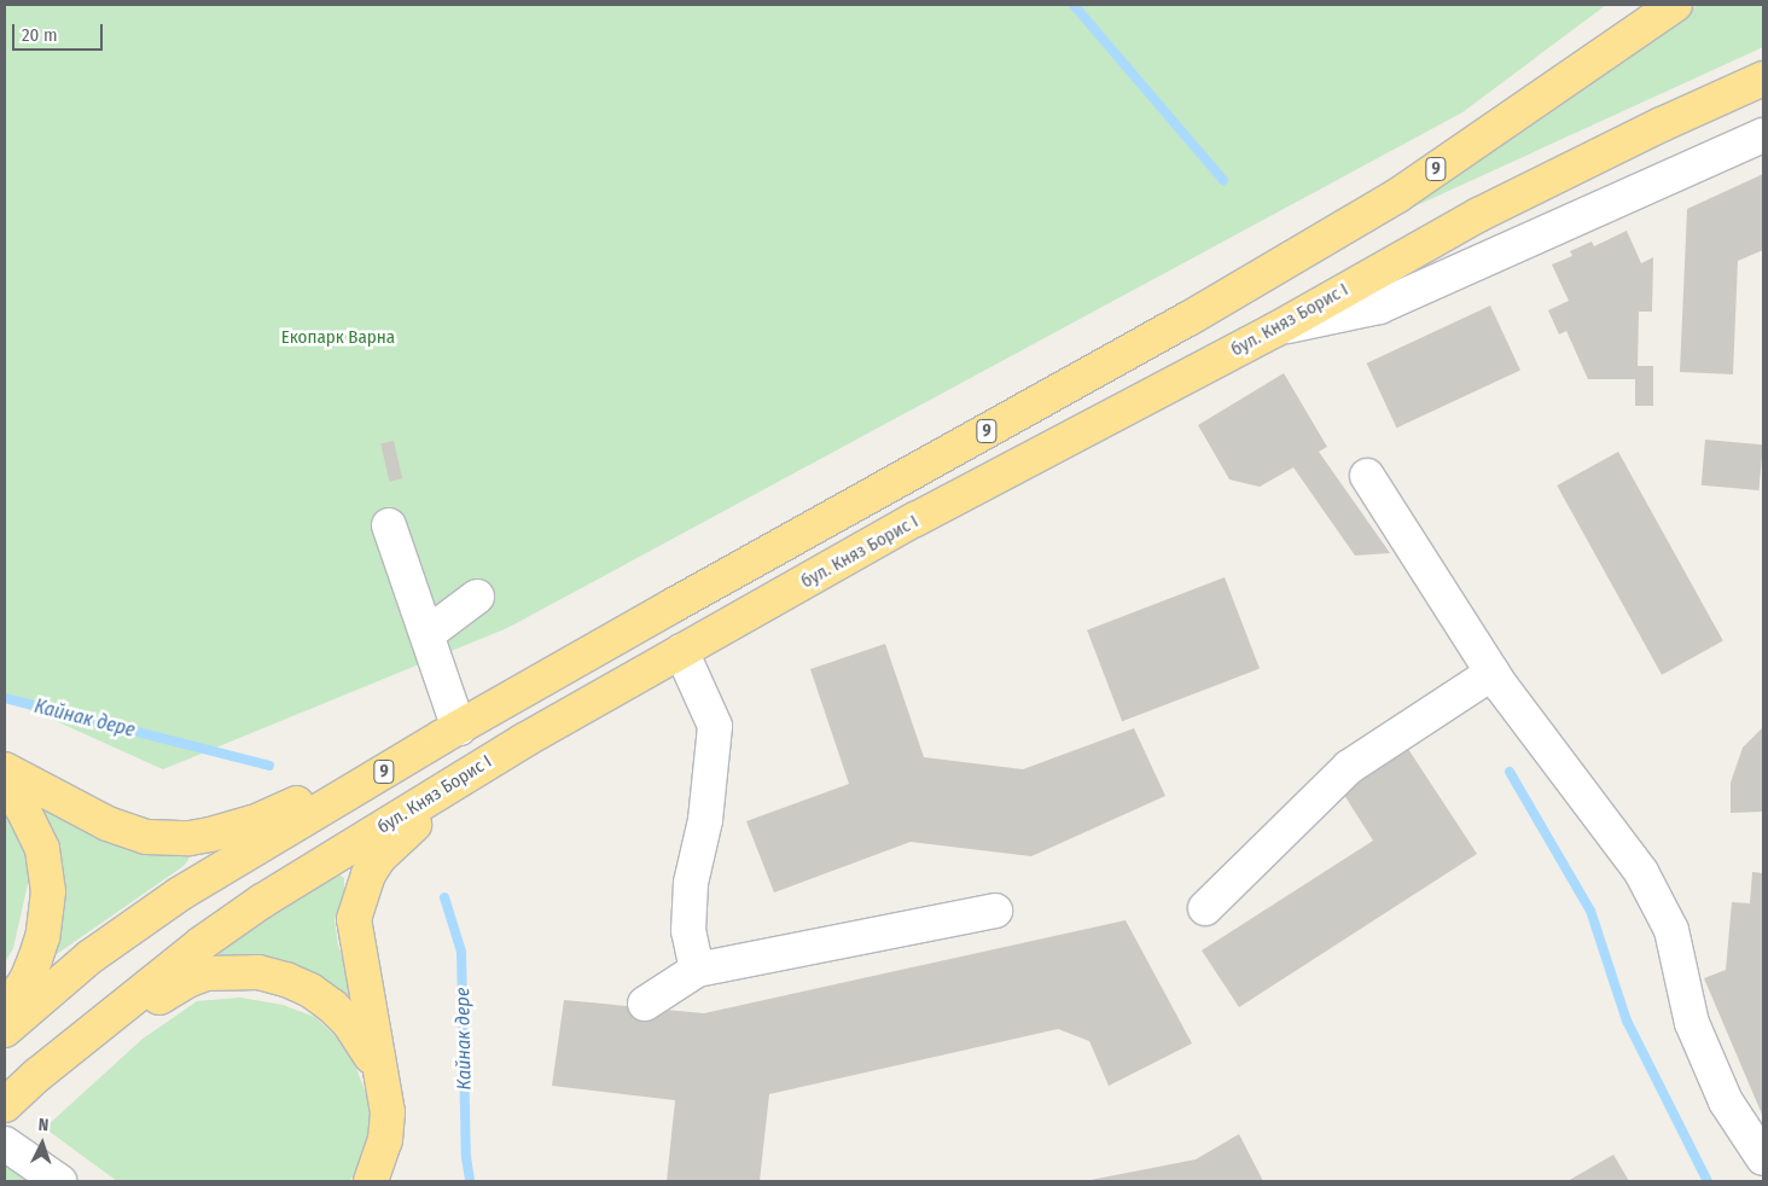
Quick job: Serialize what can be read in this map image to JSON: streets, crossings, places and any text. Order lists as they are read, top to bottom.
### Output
{
  "streets": {
    "highway": ["9", "бул. Княз Борис I"]
  },
  "water": ["Кайнак дере"],
  "parks": ["Екопарк Варна"],
  "scale_bar": "20 m",
  "north": "top"
}
